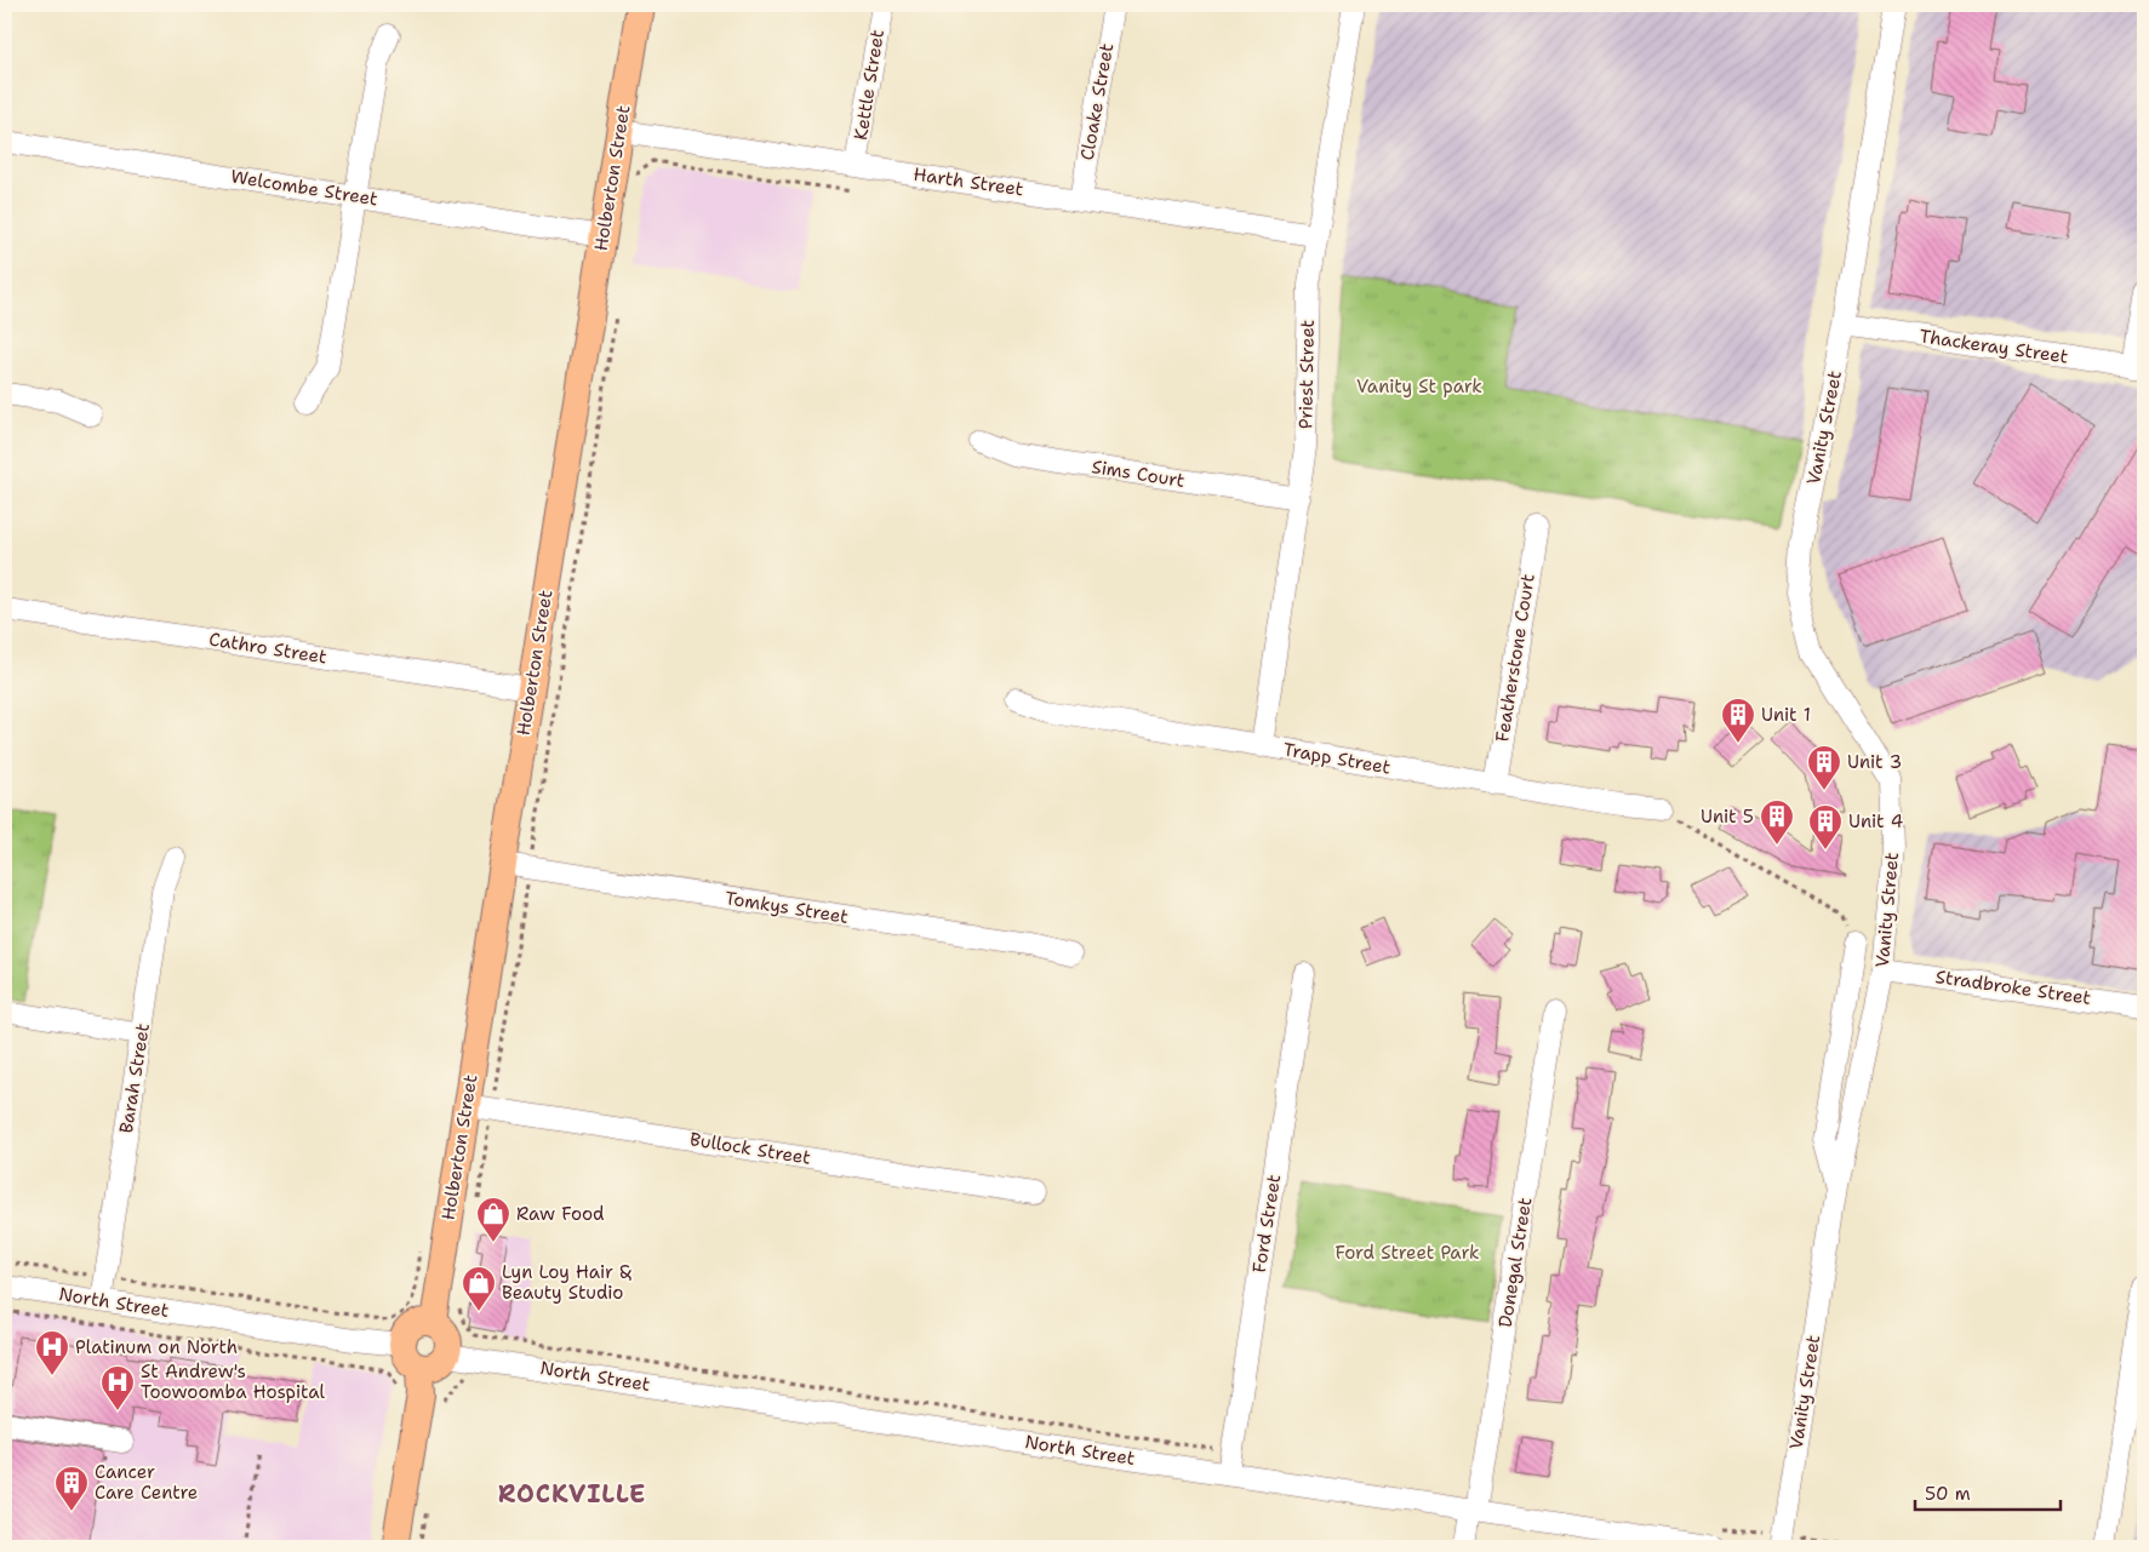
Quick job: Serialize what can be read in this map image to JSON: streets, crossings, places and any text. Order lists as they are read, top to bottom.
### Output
{
  "streets": {
    "main road": ["Holberton Street"],
    "street": [
      "Kettle Street",
      "Cloake Street",
      "Harth Street",
      "Welcombe Street",
      "Thackeray Street",
      "Priest Street",
      "Vanity Street",
      "Sims Court",
      "Cathro Street",
      "Featherstone Court",
      "Trapp Street",
      "Tomkys Street",
      "Stradbroke Street",
      "Barah Street",
      "Bullock Street",
      "Ford Street",
      "Donegal Street",
      "North Street"
    ]
  },
  "crossings": [
    ["Kettle Street", "Harth Street"],
    ["Cloake Street", "Harth Street"],
    ["Holberton Street", "Harth Street"],
    ["Holberton Street", "Welcombe Street"],
    ["Holberton Street", "Cathro Street"],
    ["Holberton Street", "Tomkys Street"],
    ["Holberton Street", "Bullock Street"],
    ["Holberton Street", "North Street"],
    ["Harth Street", "Priest Street"],
    ["Thackeray Street", "Vanity Street"],
    ["Priest Street", "Sims Court"],
    ["Priest Street", "Trapp Street"],
    ["Vanity Street", "Stradbroke Street"],
    ["Featherstone Court", "Trapp Street"],
    ["Barah Street", "North Street"],
    ["Ford Street", "North Street"],
    ["Donegal Street", "North Street"]
  ],
  "districts": ["ROCKVILLE"],
  "parks": ["Vanity St park", "Ford Street Park"],
  "places": {
    "building": [
      "Unit 1",
      "Unit 3",
      "Unit 5",
      "Unit 4",
      "Cancer Care Centre"
    ],
    "shop": ["Raw Food", "Lyn Loy Hair & Beauty Studio"],
    "hospital": ["Platinum on North", "St Andrew's Toowoomba Hospital"]
  },
  "scale_bar": "50 m"
}
